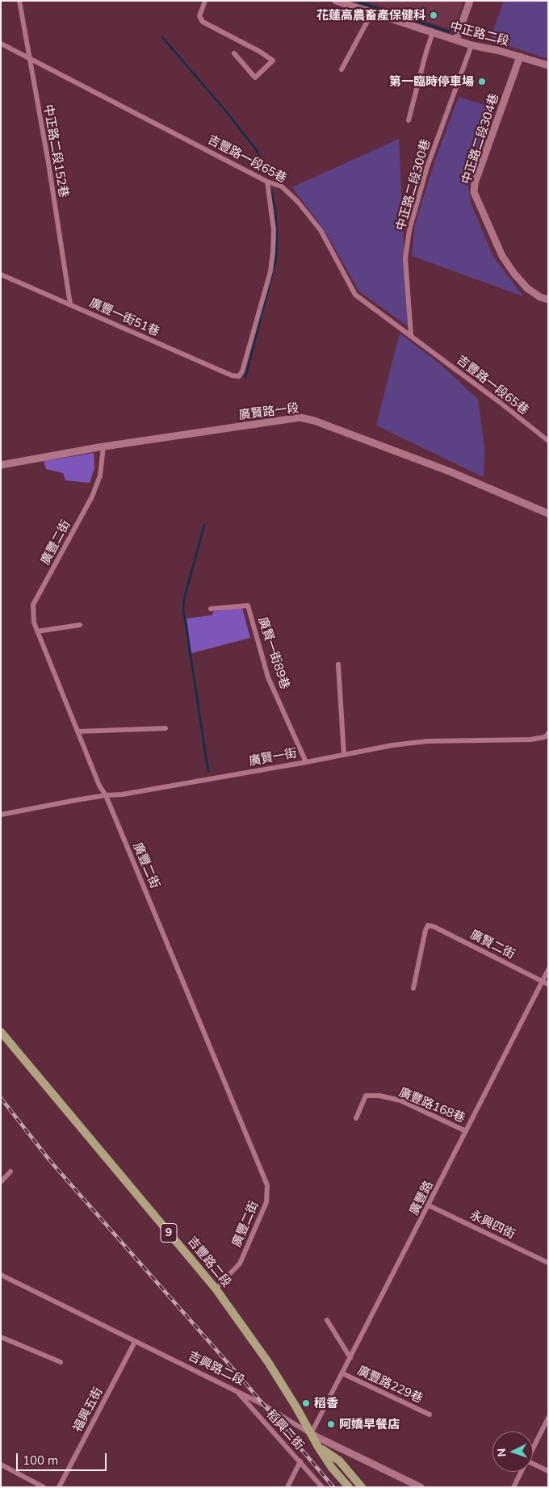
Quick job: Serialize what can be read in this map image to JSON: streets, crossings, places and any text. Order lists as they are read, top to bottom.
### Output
{
  "streets": {
    "main road": ["9", "吉豐路二段"],
    "street": [
      "中正路二段",
      "中正路二段304巷",
      "中正路二段152巷",
      "吉豐路一段65巷",
      "中正路二段300巷",
      "廣豐一街51巷",
      "廣賢路一段",
      "廣豐二街",
      "廣賢一街89巷",
      "廣賢一街",
      "廣賢二街",
      "廣豐路168巷",
      "廣豐路",
      "永興四街",
      "吉興路二段",
      "廣豐路229巷",
      "福興五街",
      "稻興二街"
    ]
  },
  "crossings": [
    ["中正路二段", "中正路二段304巷"],
    ["中正路二段", "中正路二段300巷"],
    ["中正路二段152巷", "吉豐路一段65巷"],
    ["中正路二段152巷", "廣豐一街51巷"],
    ["吉豐路一段65巷", "中正路二段300巷"],
    ["吉豐路一段65巷", "廣豐一街51巷"],
    ["廣賢路一段", "廣豐二街"],
    ["廣豐二街", "廣賢一街"],
    ["廣豐二街", "吉豐路二段"],
    ["廣賢一街89巷", "廣賢一街"],
    ["廣賢二街", "廣豐路"],
    ["廣豐路168巷", "廣豐路"],
    ["廣豐路", "永興四街"],
    ["廣豐路", "吉豐路二段"],
    ["廣豐路", "吉興路二段"],
    ["廣豐路", "廣豐路229巷"],
    ["吉豐路二段", "吉興路二段"],
    ["吉興路二段", "福興五街"],
    ["吉興路二段", "稻興二街"]
  ],
  "places": [
    "花蓮高農畜產保健科",
    "第一臨時停車場",
    "稻香",
    "阿嬌早餐店"
  ],
  "scale_bar": "100 m",
  "north": "left"
}
